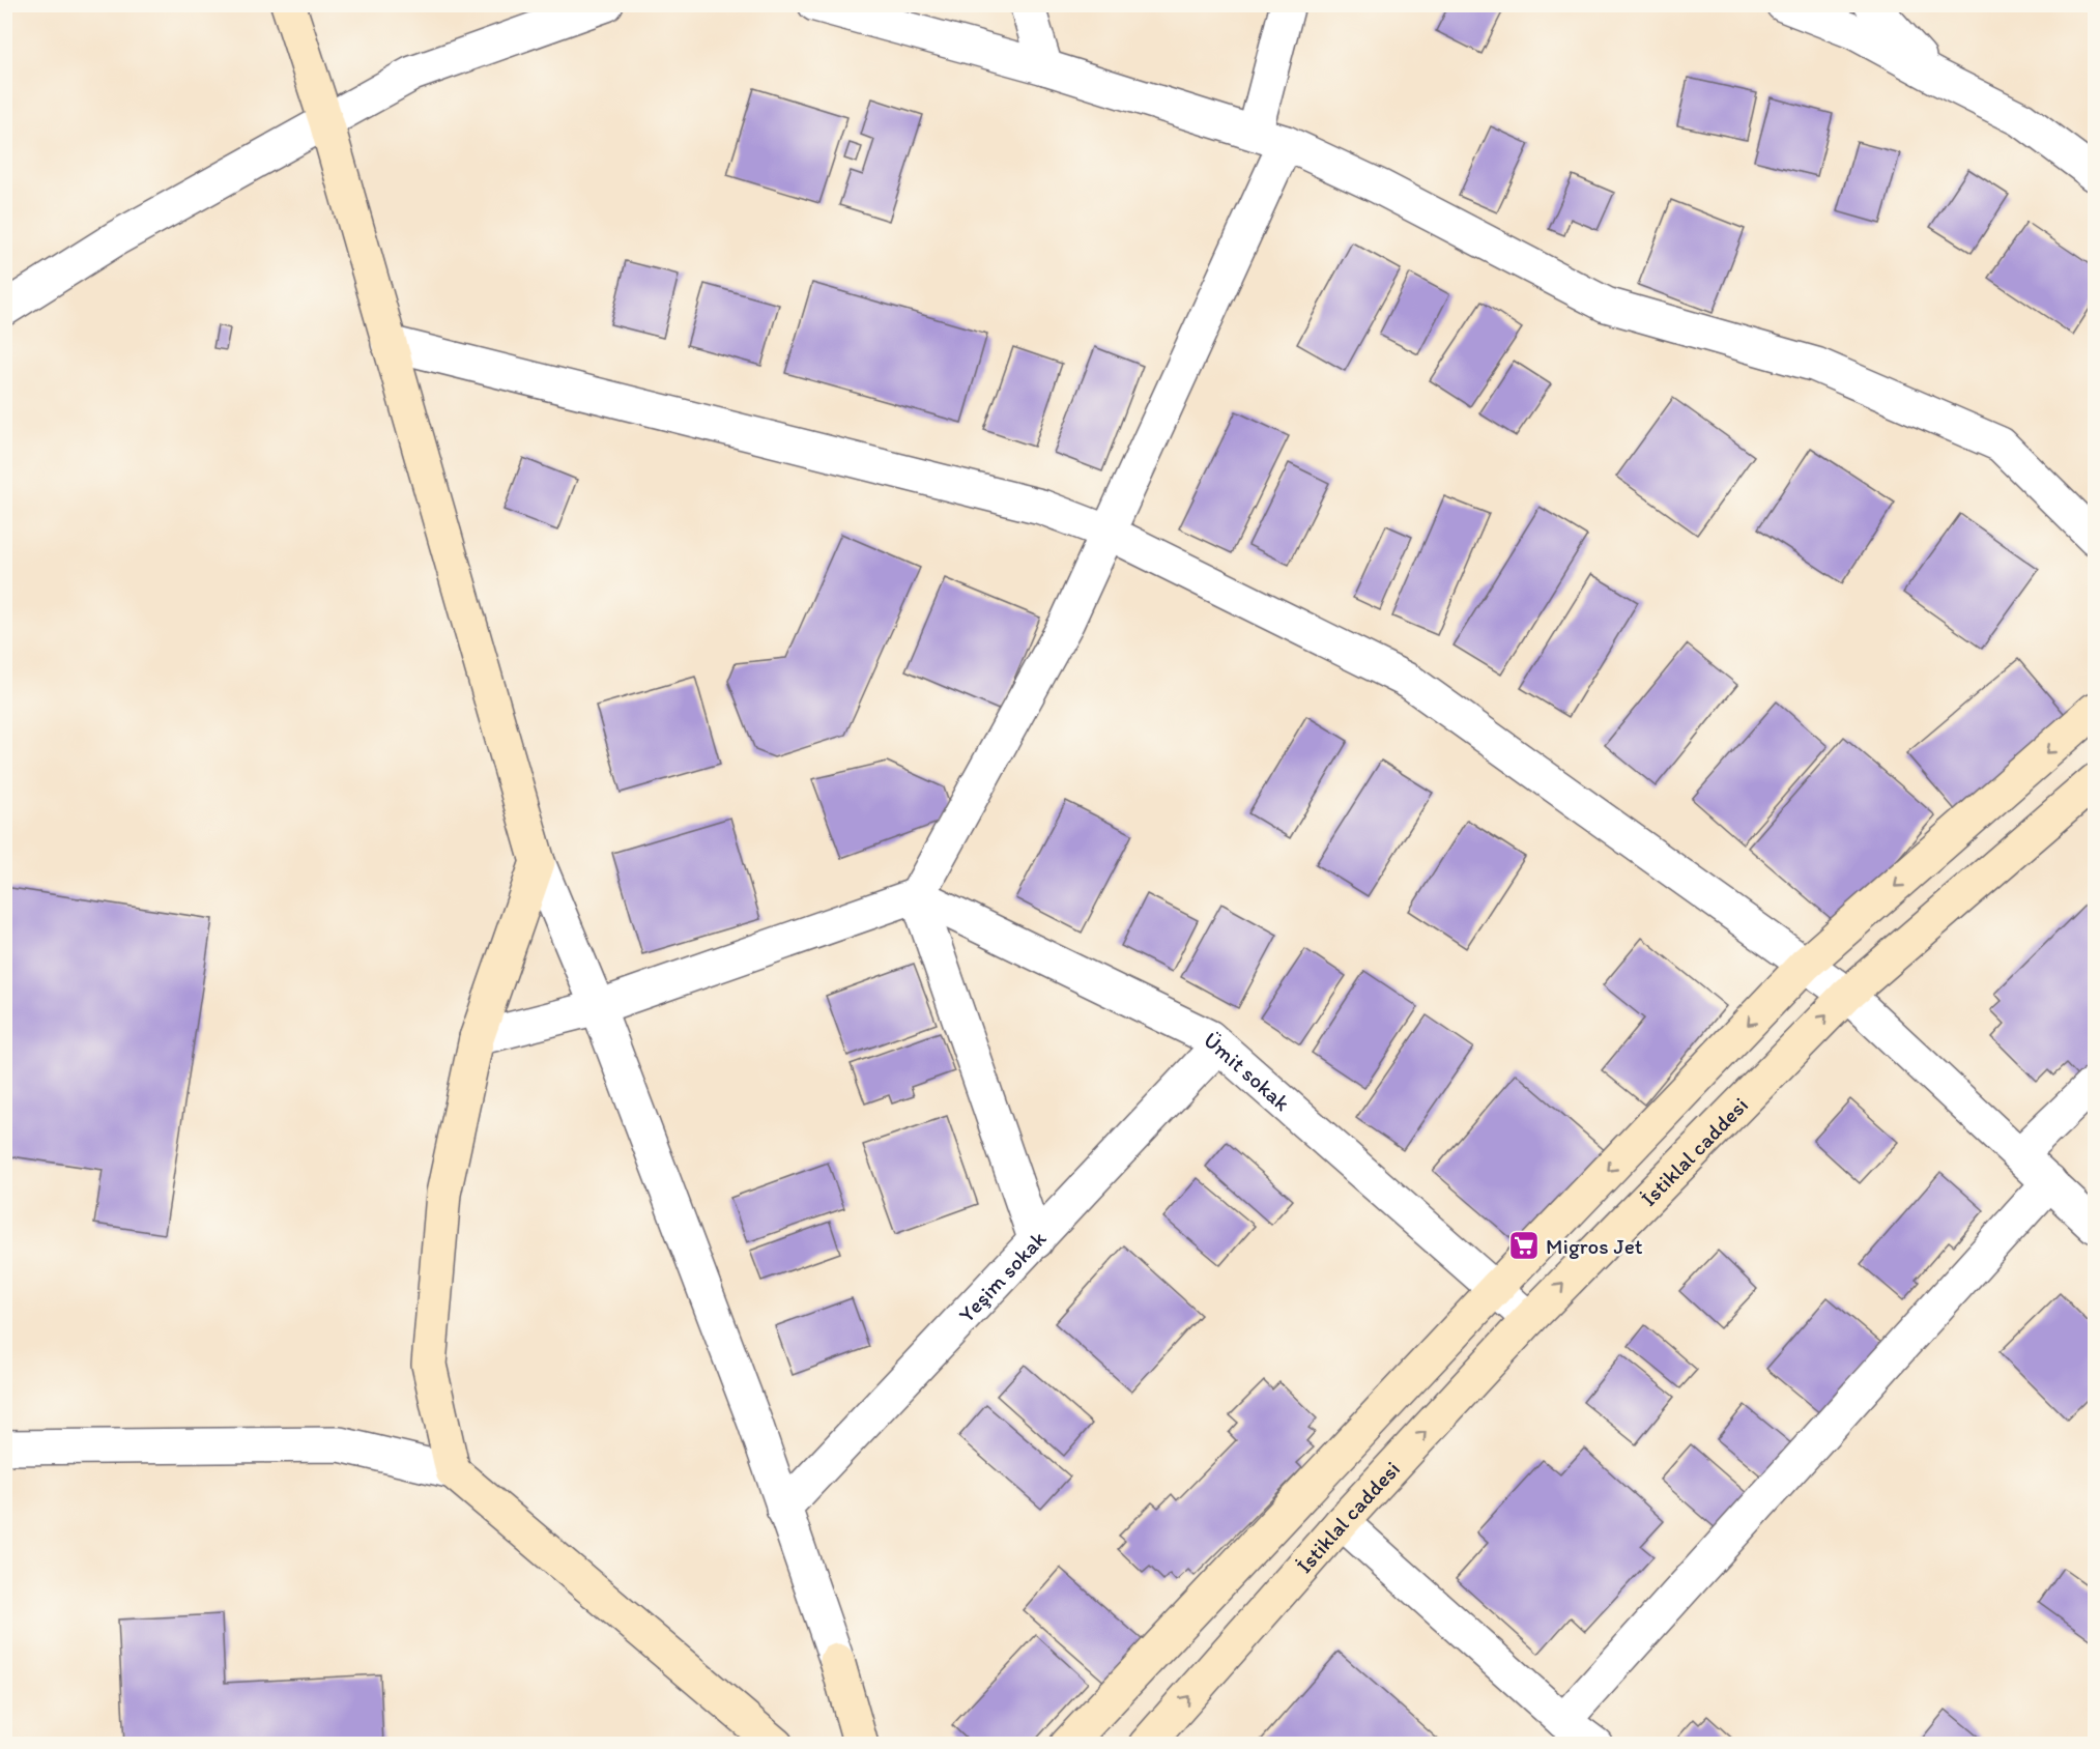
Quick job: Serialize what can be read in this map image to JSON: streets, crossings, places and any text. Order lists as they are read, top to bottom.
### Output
{
  "streets": {
    "street": ["Ümit sokak", "İstiklal caddesi", "Yeşim sokak"]
  },
  "crossings": [
    ["Ümit sokak", "İstiklal caddesi"],
    ["Ümit sokak", "Yeşim sokak"]
  ],
  "places": {
    "supermarket": ["Migros Jet"]
  }
}
